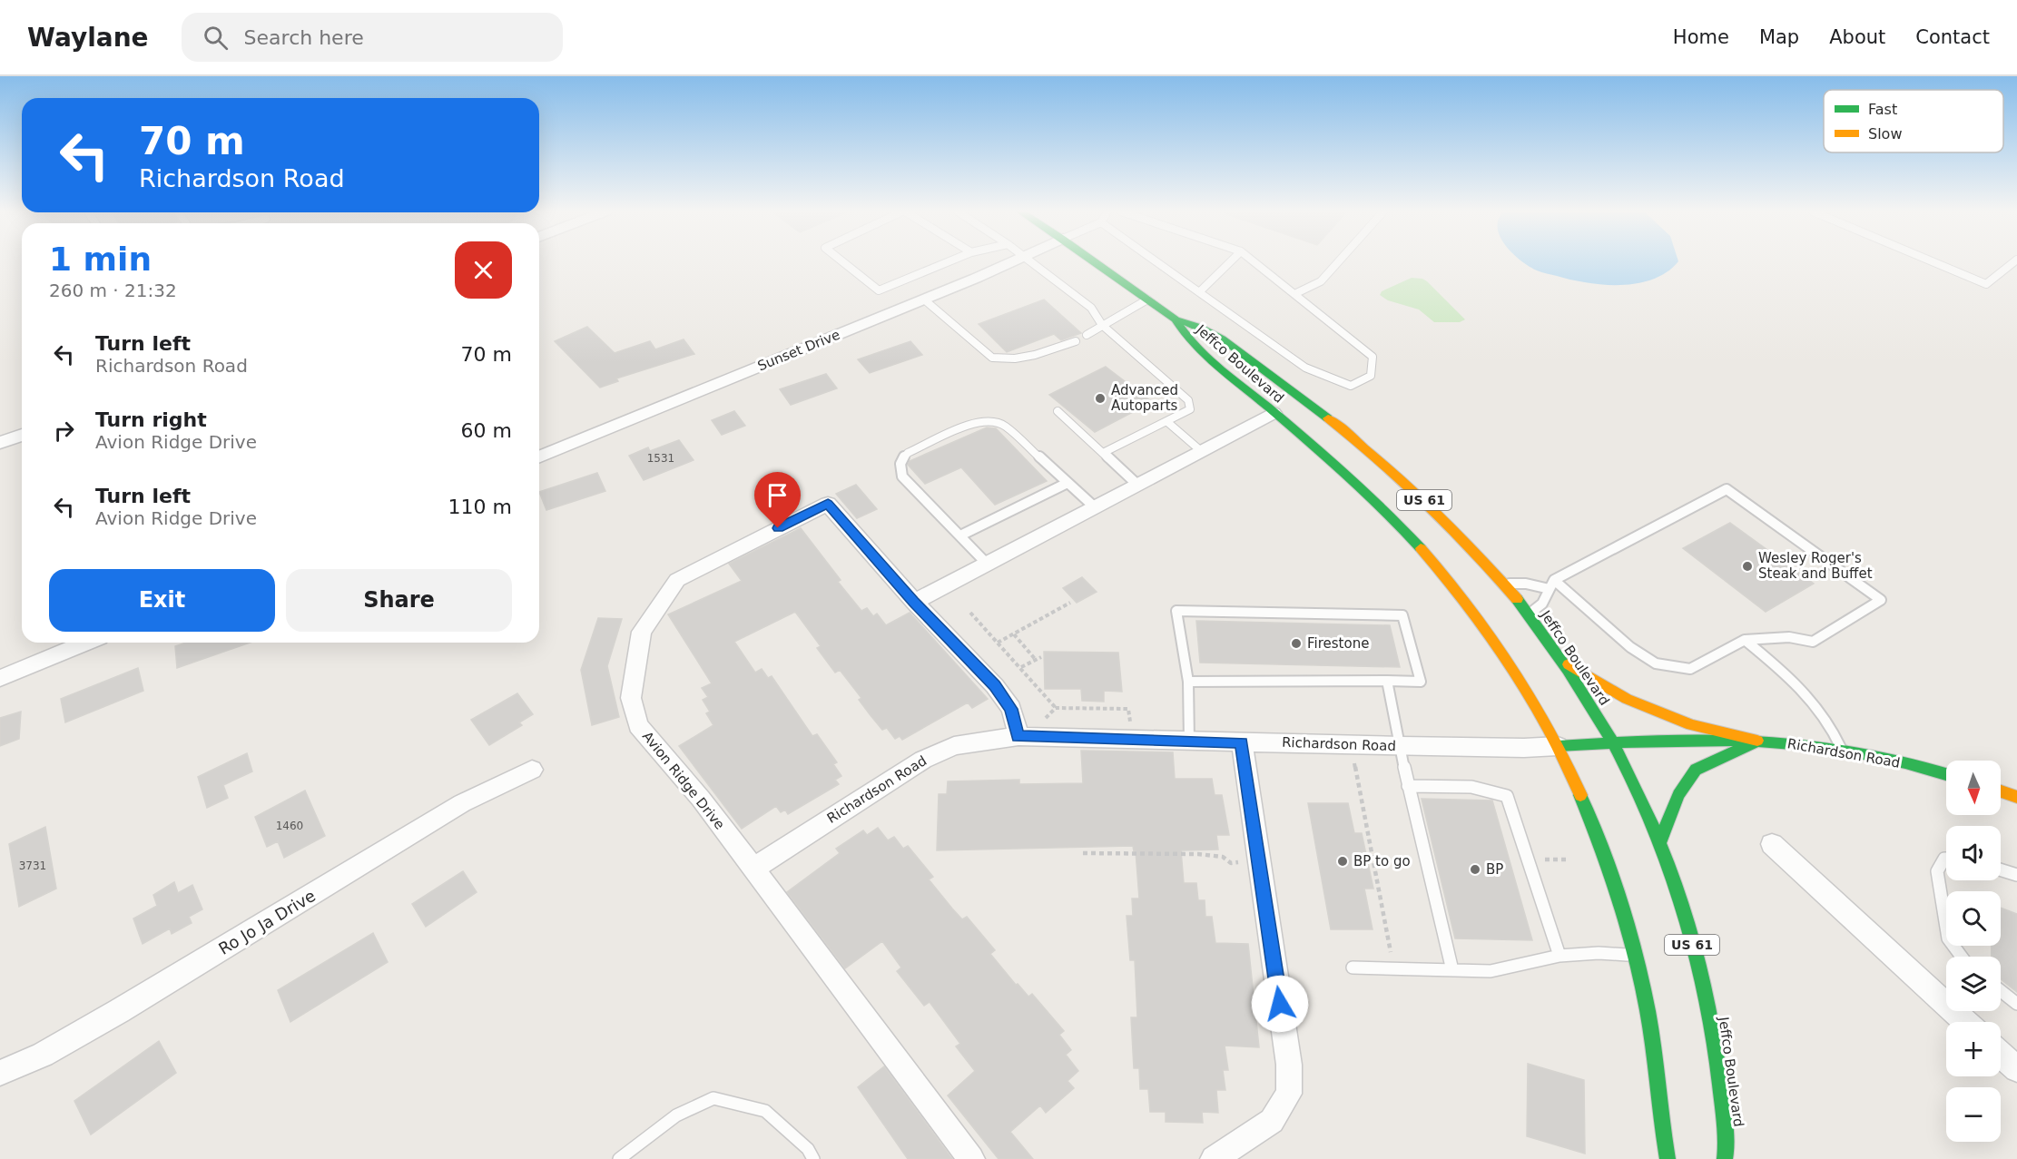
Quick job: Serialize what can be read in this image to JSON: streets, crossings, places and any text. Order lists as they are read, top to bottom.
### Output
{
  "streets": {
    "main road": ["Jeffco Boulevard", "US 61", "Richardson Road"],
    "street": ["Sunset Drive", "Avion Ridge Drive", "Ro Jo Ja Drive"]
  },
  "crossings": [
    ["Jeffco Boulevard", "Richardson Road"],
    ["Richardson Road", "Avion Ridge Drive"]
  ],
  "places": [
    "Advanced Autoparts",
    "Wesley Roger's Steak and Buffet",
    "Firestone",
    "BP to go",
    "BP"
  ],
  "house_numbers": ["1531", "1460", "3731"],
  "legend": ["Fast", "Slow"],
  "north": "bottom",
  "page": {
    "header": "Waylane",
    "search": "Search here",
    "nav": [
      "Home",
      "Map",
      "About",
      "Contact"
    ],
    "turn": ["70 m", "Richardson Road"],
    "heading": ["1 min", "260 m · 21:32"],
    "list": [
      {
        "name": "Turn left",
        "note": "Richardson Road",
        "value": "70 m"
      },
      {
        "name": "Turn right",
        "note": "Avion Ridge Drive",
        "value": "60 m"
      },
      {
        "name": "Turn left",
        "note": "Avion Ridge Drive",
        "value": "110 m"
      }
    ],
    "buttons": ["Exit", "Share"],
    "map_buttons": ["+", "−"]
  }
}
